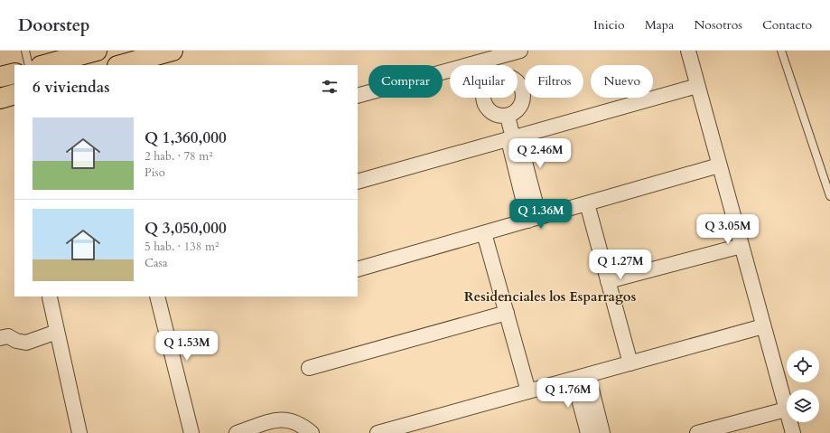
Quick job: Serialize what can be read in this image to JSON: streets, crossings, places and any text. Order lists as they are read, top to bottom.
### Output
{
  "districts": ["Residenciales los Esparragos"],
  "page": {
    "header": "Doorstep",
    "nav": [
      "Inicio",
      "Mapa",
      "Nosotros",
      "Contacto"
    ],
    "chip": [
      "Comprar",
      "Alquilar",
      "Filtros",
      "Nuevo"
    ],
    "heading": "6 viviendas",
    "list": [
      {
        "name": "Q 1,360,000",
        "note": "2 hab. · 78 m² · Piso"
      },
      {
        "name": "Q 3,050,000",
        "note": "5 hab. · 138 m² · Casa"
      }
    ],
    "price": [
      "Q 2.46M",
      "Q 1.36M",
      "Q 3.05M",
      "Q 1.27M",
      "Q 1.53M",
      "Q 1.76M"
    ]
  }
}
